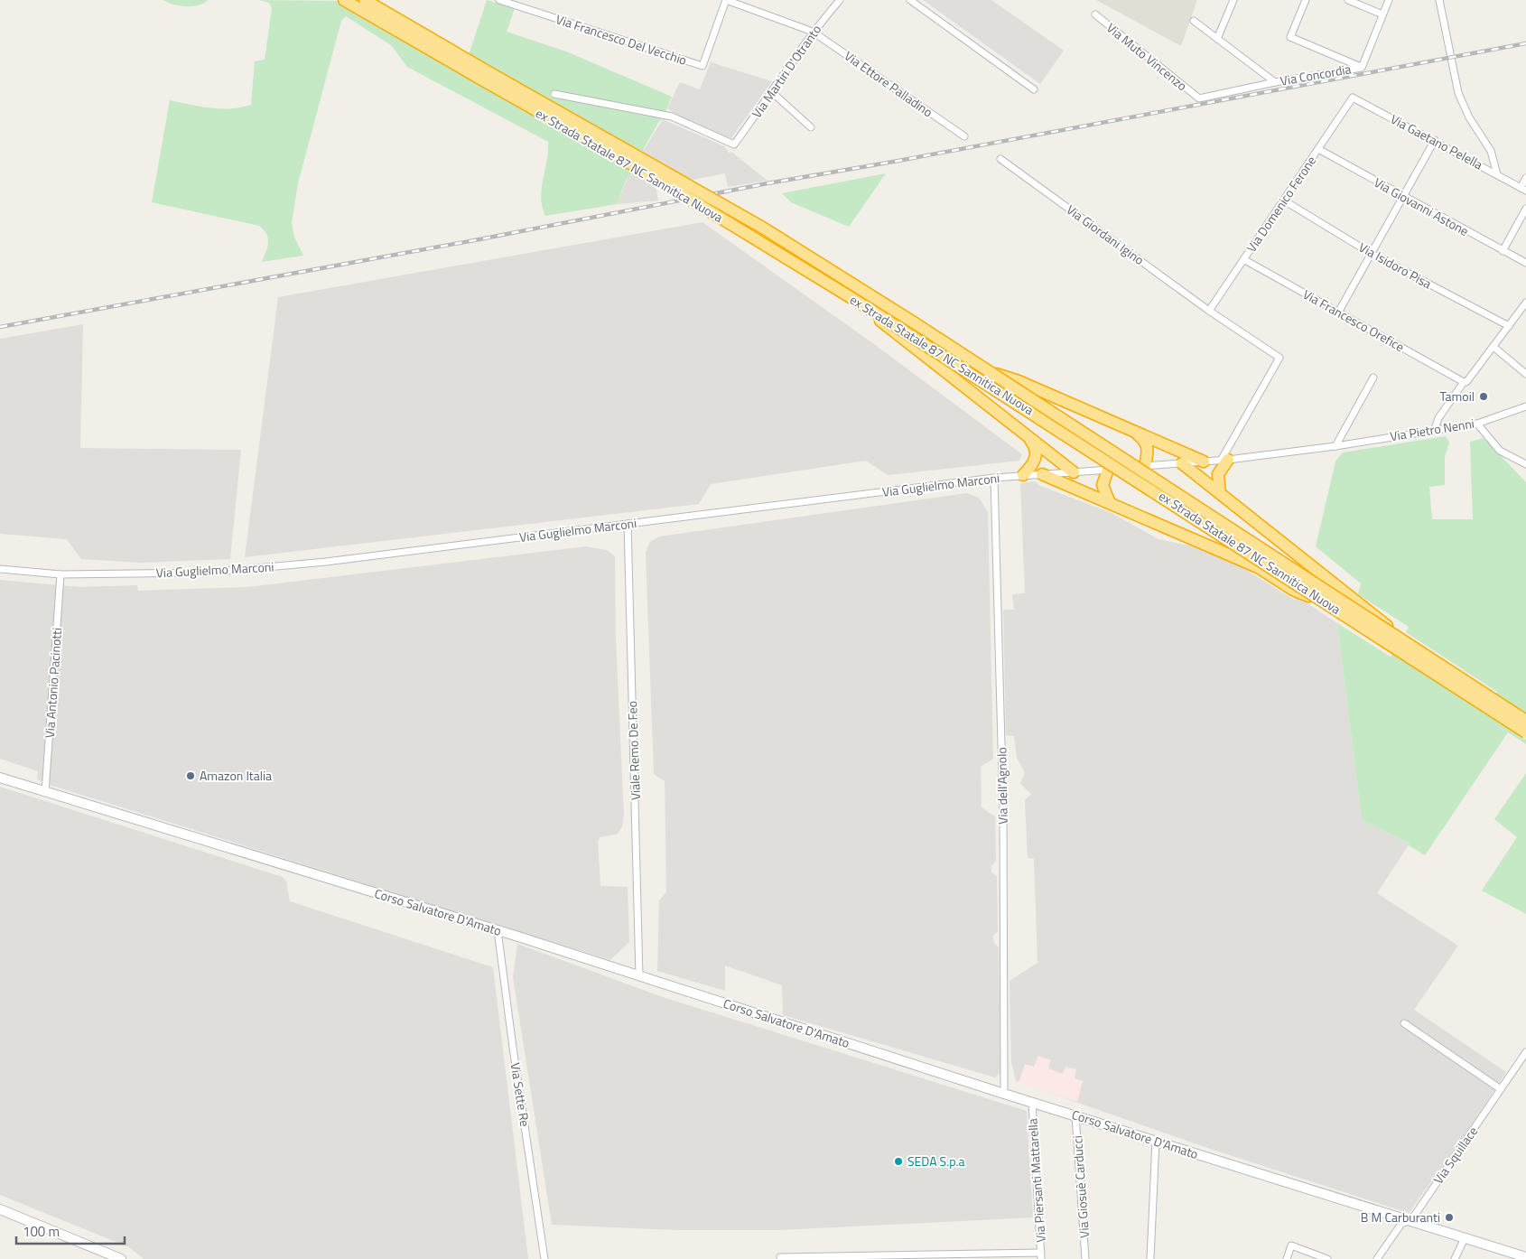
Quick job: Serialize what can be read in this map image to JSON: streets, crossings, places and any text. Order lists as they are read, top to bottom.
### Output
{
  "streets": {
    "highway": ["ex Strada Statale 87 NC Sannitica Nuova"],
    "street": [
      "Via Francesco Del Vecchio",
      "Via Muto Vincenzo",
      "Via Martiri D'Otranto",
      "Via Concordia",
      "Via Ettore Palladino",
      "Via Gaetano Pelella",
      "Via Domenico Ferone",
      "Via Giovanni Astone",
      "Via Giordani Igino",
      "Via Isidoro Pisa",
      "Via Francesco Orefice",
      "Via Pietro Nenni",
      "Via Guglielmo Marconi",
      "Via Antonio Pacinotti",
      "Viale Remo De Feo",
      "Via dell'Agnolo",
      "Corso Salvatore D'Amato",
      "Via Sette Re",
      "Via Squillace",
      "Via Piersanti Mattarella",
      "Via Giosuè Carducci"
    ]
  },
  "crossings": [
    ["Via Francesco Del Vecchio", "Via Ettore Palladino"],
    ["Via Muto Vincenzo", "Via Concordia"],
    ["Via Martiri D'Otranto", "Via Ettore Palladino"],
    ["Via Gaetano Pelella", "Via Domenico Ferone"],
    ["Via Domenico Ferone", "Via Giovanni Astone"],
    ["Via Domenico Ferone", "Via Giordani Igino"],
    ["Via Domenico Ferone", "Via Isidoro Pisa"],
    ["Via Domenico Ferone", "Via Francesco Orefice"],
    ["Via Giordani Igino", "Via Pietro Nenni"],
    ["Via Pietro Nenni", "Via Guglielmo Marconi"],
    ["Via Guglielmo Marconi", "Via Antonio Pacinotti"],
    ["Via Guglielmo Marconi", "Viale Remo De Feo"],
    ["Via Guglielmo Marconi", "Via dell'Agnolo"],
    ["Via Antonio Pacinotti", "Corso Salvatore D'Amato"],
    ["Viale Remo De Feo", "Corso Salvatore D'Amato"],
    ["Via dell'Agnolo", "Corso Salvatore D'Amato"],
    ["Corso Salvatore D'Amato", "Via Sette Re"],
    ["Corso Salvatore D'Amato", "Via Squillace"],
    ["Corso Salvatore D'Amato", "Via Piersanti Mattarella"],
    ["Corso Salvatore D'Amato", "Via Giosuè Carducci"]
  ],
  "places": [
    "Tamoil",
    "Amazon Italia",
    "SEDA S.p.a",
    "B M Carburanti"
  ],
  "scale_bar": "100 m"
}
